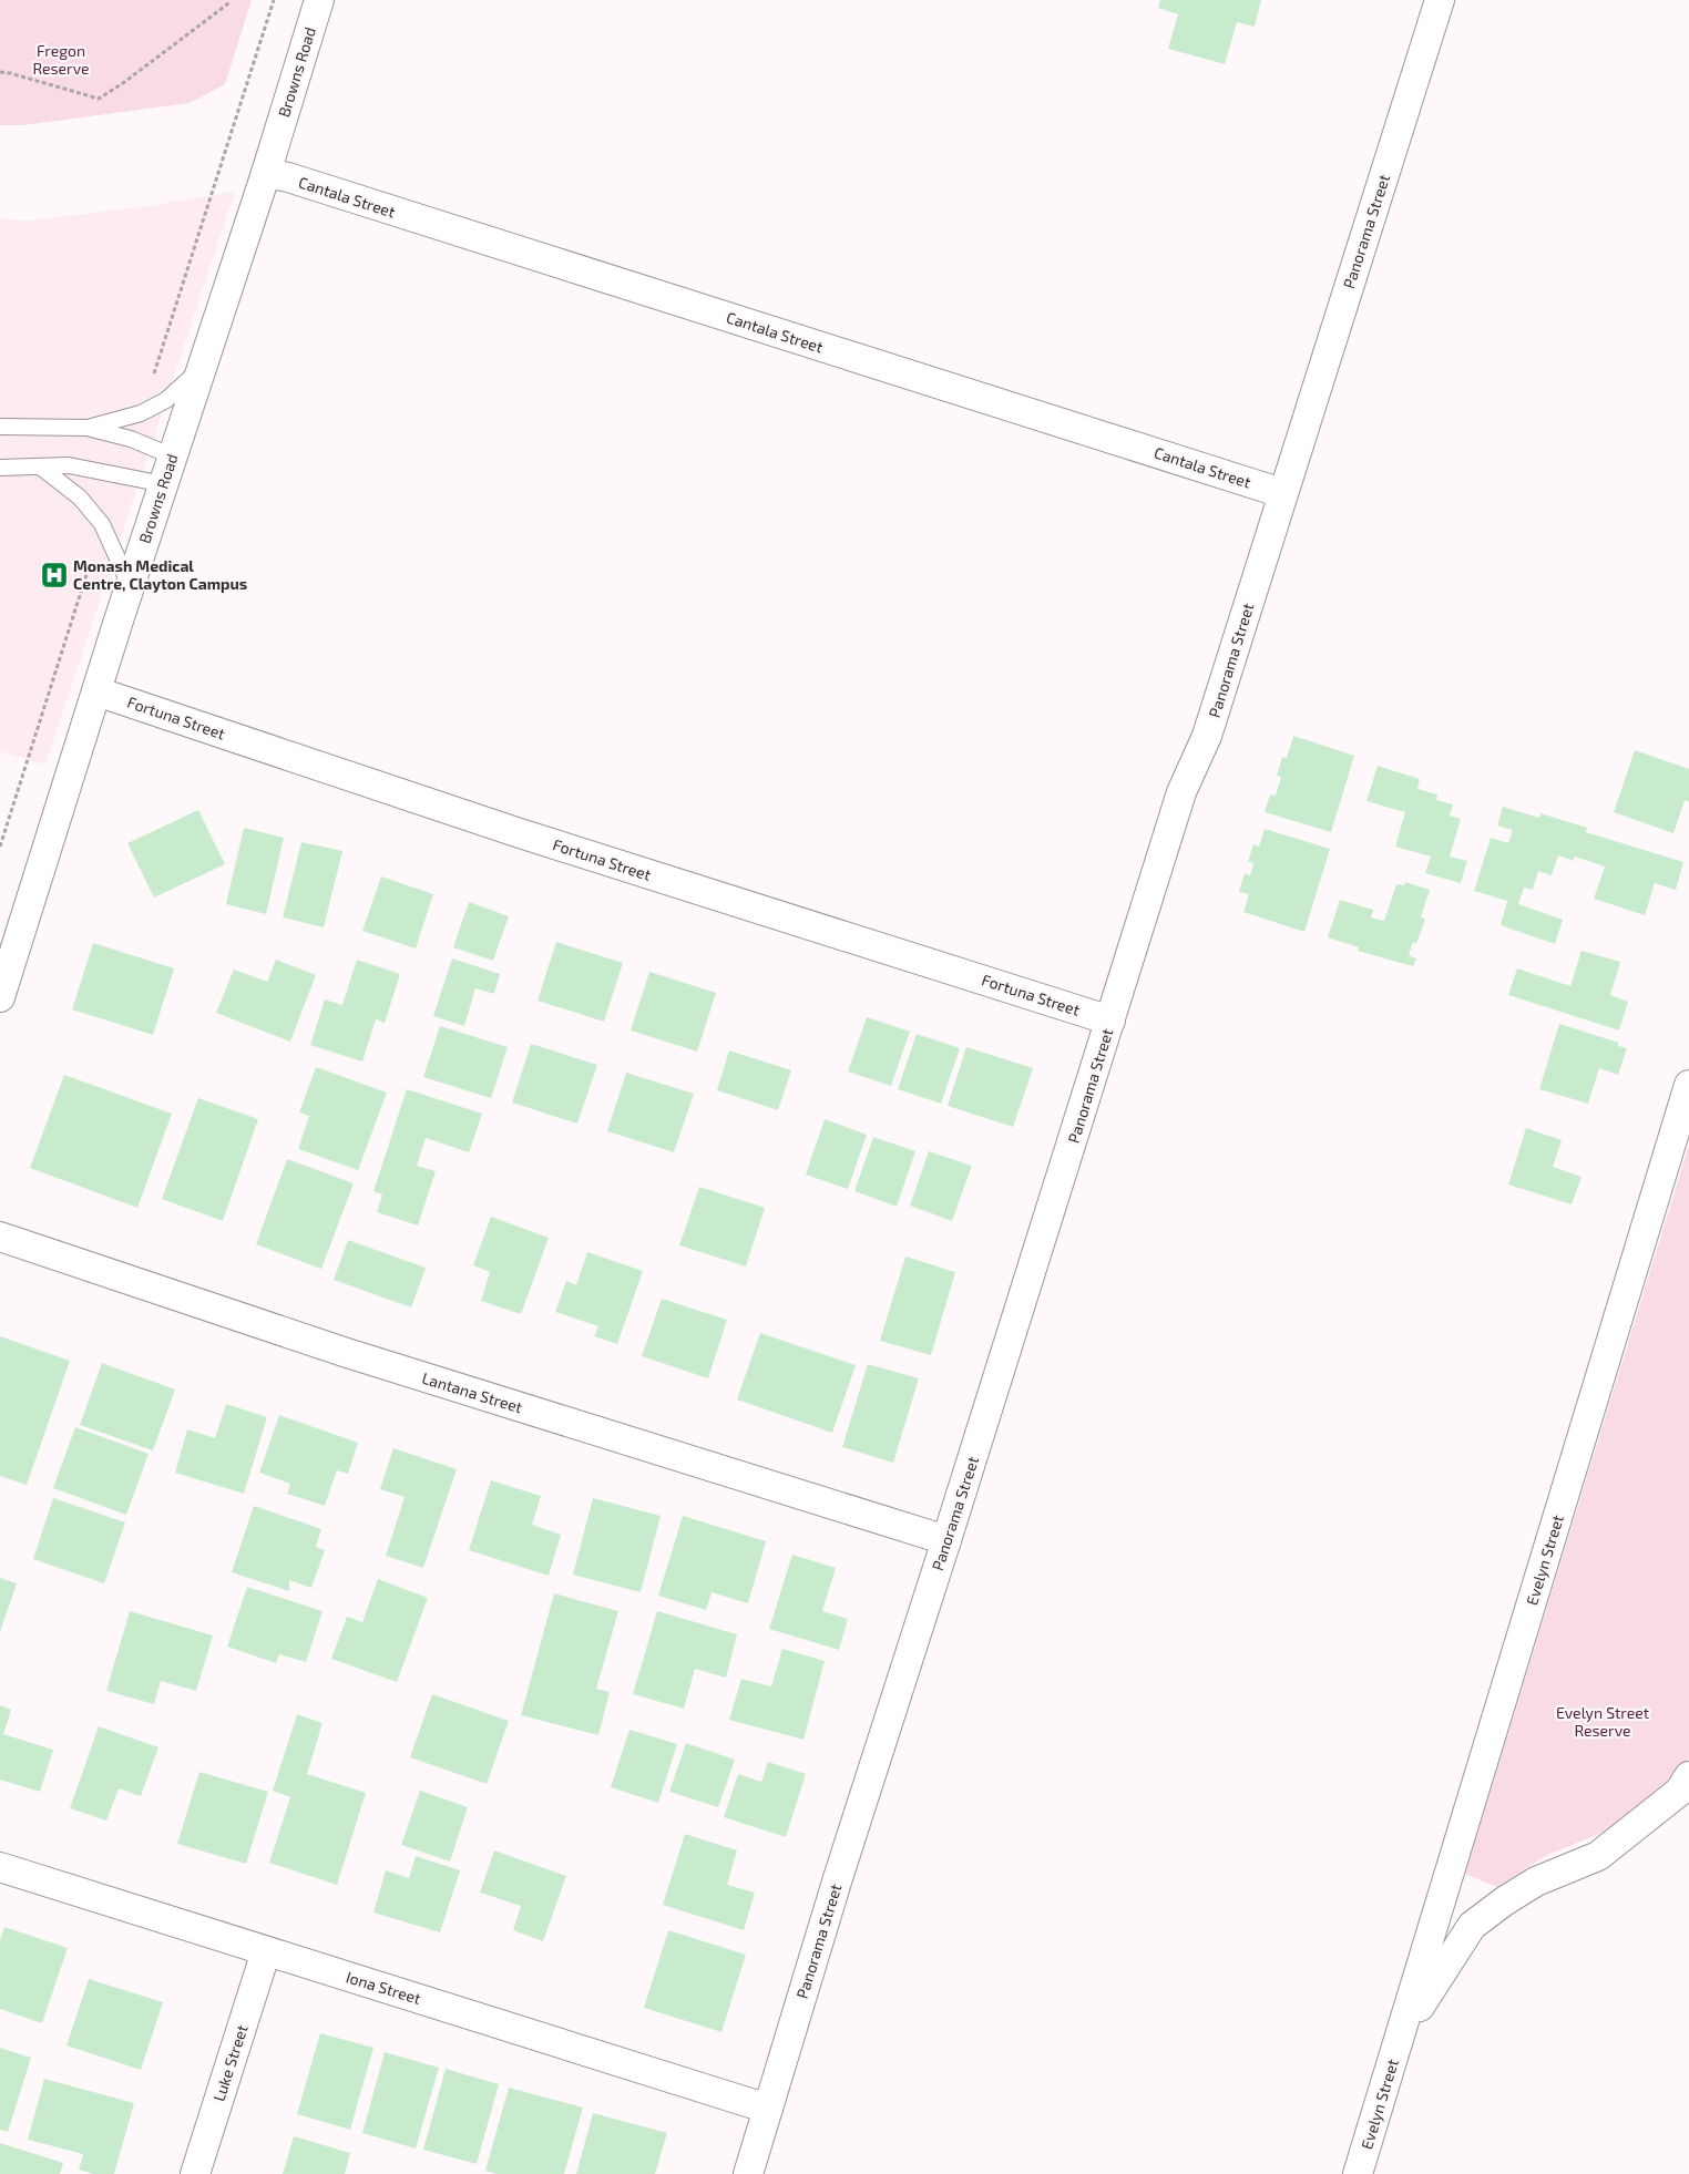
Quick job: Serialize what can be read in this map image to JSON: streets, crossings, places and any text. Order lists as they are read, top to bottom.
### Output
{
  "streets": {
    "street": [
      "Browns Road",
      "Cantala Street",
      "Panorama Street",
      "Fortuna Street",
      "Lantana Street",
      "Evelyn Street",
      "Iona Street",
      "Luke Street"
    ]
  },
  "crossings": [
    ["Browns Road", "Cantala Street"],
    ["Browns Road", "Fortuna Street"],
    ["Cantala Street", "Panorama Street"],
    ["Panorama Street", "Fortuna Street"],
    ["Panorama Street", "Lantana Street"],
    ["Panorama Street", "Iona Street"],
    ["Iona Street", "Luke Street"]
  ],
  "parks": ["Fregon Reserve", "Evelyn Street Reserve"],
  "places": {
    "hospital": ["Monash Medical Centre, Clayton Campus"]
  }
}
